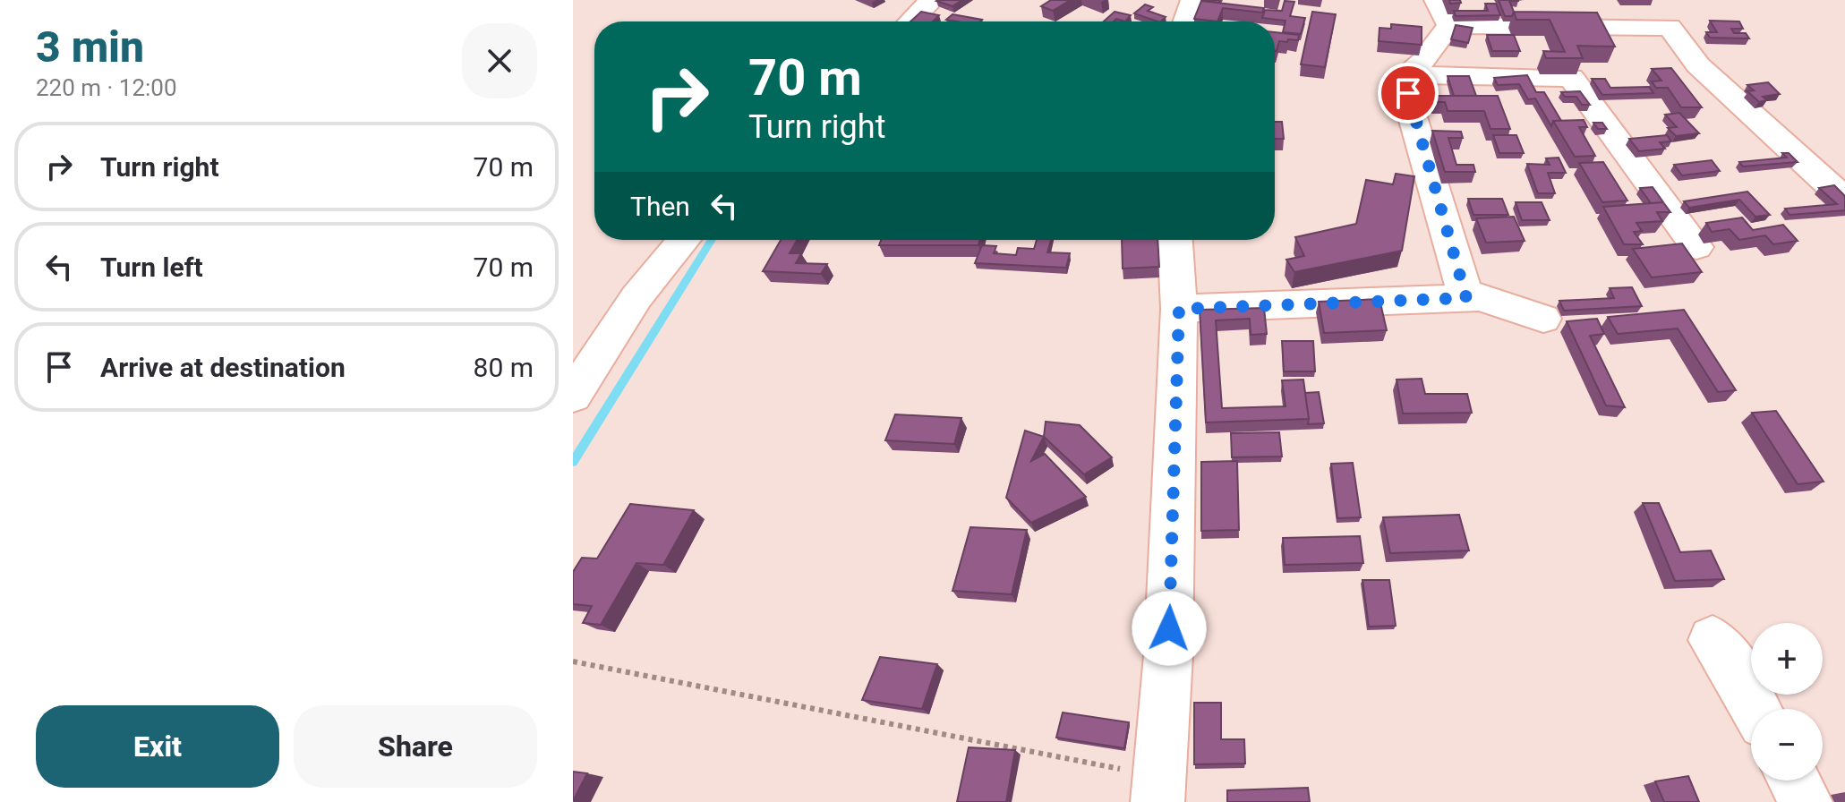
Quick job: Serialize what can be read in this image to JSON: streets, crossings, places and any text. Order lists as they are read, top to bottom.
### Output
{
  "page": {
    "heading": ["3 min", "220 m · 12:00"],
    "turn": ["70 m", "Turn right"],
    "list": [
      {
        "name": "Turn right",
        "value": "70 m"
      },
      {
        "name": "Turn left",
        "value": "70 m"
      },
      {
        "name": "Arrive at destination",
        "value": "80 m"
      }
    ],
    "then": "Then",
    "map_buttons": ["+", "−"],
    "buttons": ["Exit", "Share"]
  }
}
